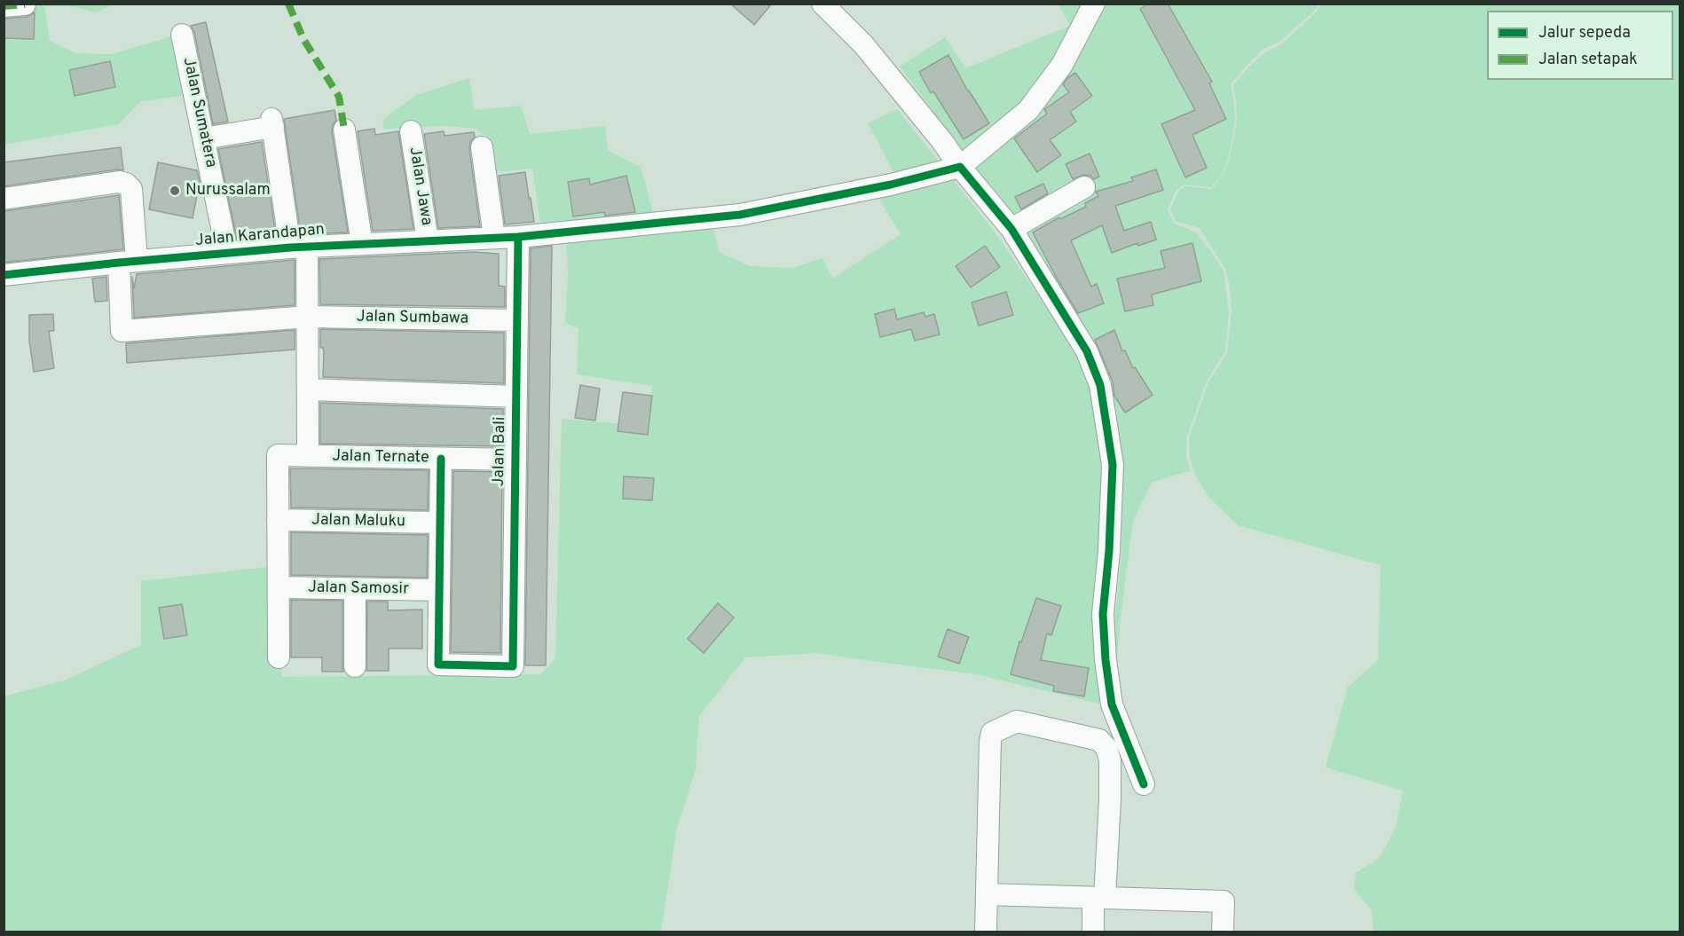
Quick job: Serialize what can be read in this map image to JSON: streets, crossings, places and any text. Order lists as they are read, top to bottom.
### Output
{
  "streets": {
    "street": [
      "Jalan Sumatera",
      "Jalan Jawa",
      "Jalan Karandapan",
      "Jalan Sumbawa",
      "Jalan Bali",
      "Jalan Ternate",
      "Jalan Maluku",
      "Jalan Samosir"
    ]
  },
  "crossings": [
    ["Jalan Sumatera", "Jalan Karandapan"],
    ["Jalan Jawa", "Jalan Karandapan"],
    ["Jalan Karandapan", "Jalan Sumbawa"],
    ["Jalan Karandapan", "Jalan Bali"],
    ["Jalan Sumbawa", "Jalan Bali"],
    ["Jalan Bali", "Jalan Ternate"],
    ["Jalan Bali", "Jalan Samosir"],
    ["Jalan Ternate", "Jalan Maluku"]
  ],
  "places": ["Nurussalam"],
  "legend": ["Jalur sepeda", "Jalan setapak"]
}
